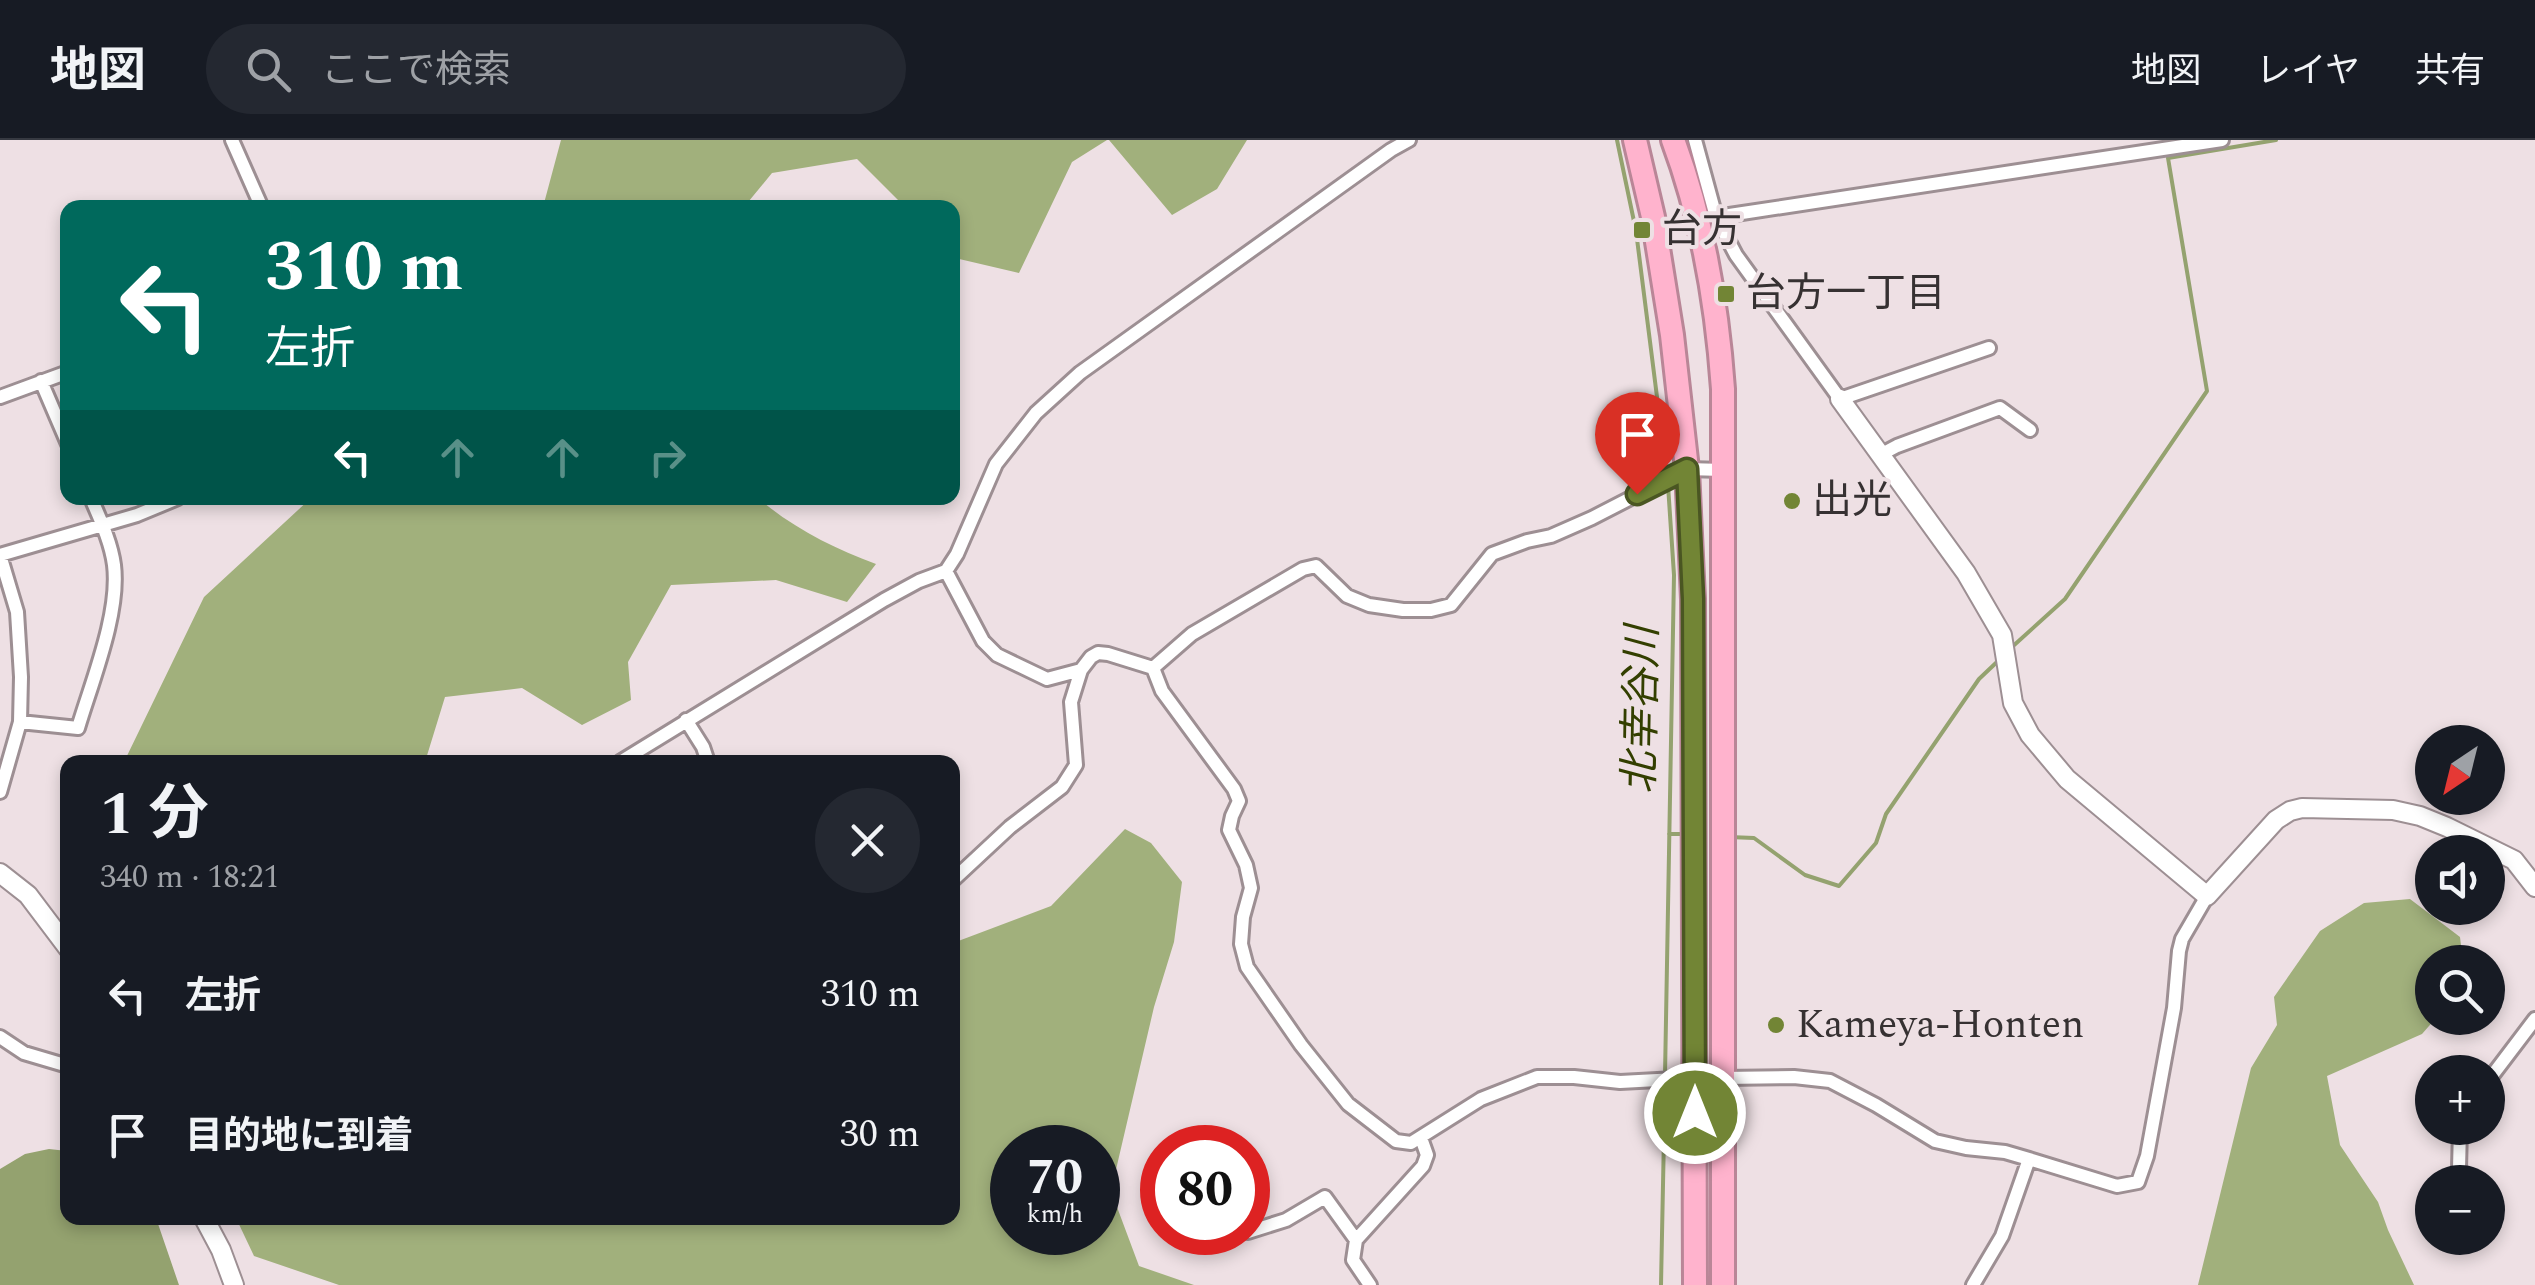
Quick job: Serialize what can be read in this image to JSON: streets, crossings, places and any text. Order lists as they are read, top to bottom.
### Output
{
  "water": ["北幸谷川"],
  "places": {
    "transit": ["台方", "台方一丁目"],
    "other": ["出光", "Kameya-Honten"]
  },
  "north": "bottom left",
  "page": {
    "header": "地図",
    "search": "ここで検索",
    "nav": ["地図", "レイヤ", "共有"],
    "turn": ["310 m", "左折"],
    "map_buttons": ["+", "−"],
    "heading": ["1 分", "340 m · 18:21"],
    "list": [
      {
        "name": "左折",
        "value": "310 m"
      },
      {
        "name": "目的地に到着",
        "value": "30 m"
      }
    ],
    "speed": "70 km/h",
    "limit": "80"
  }
}
